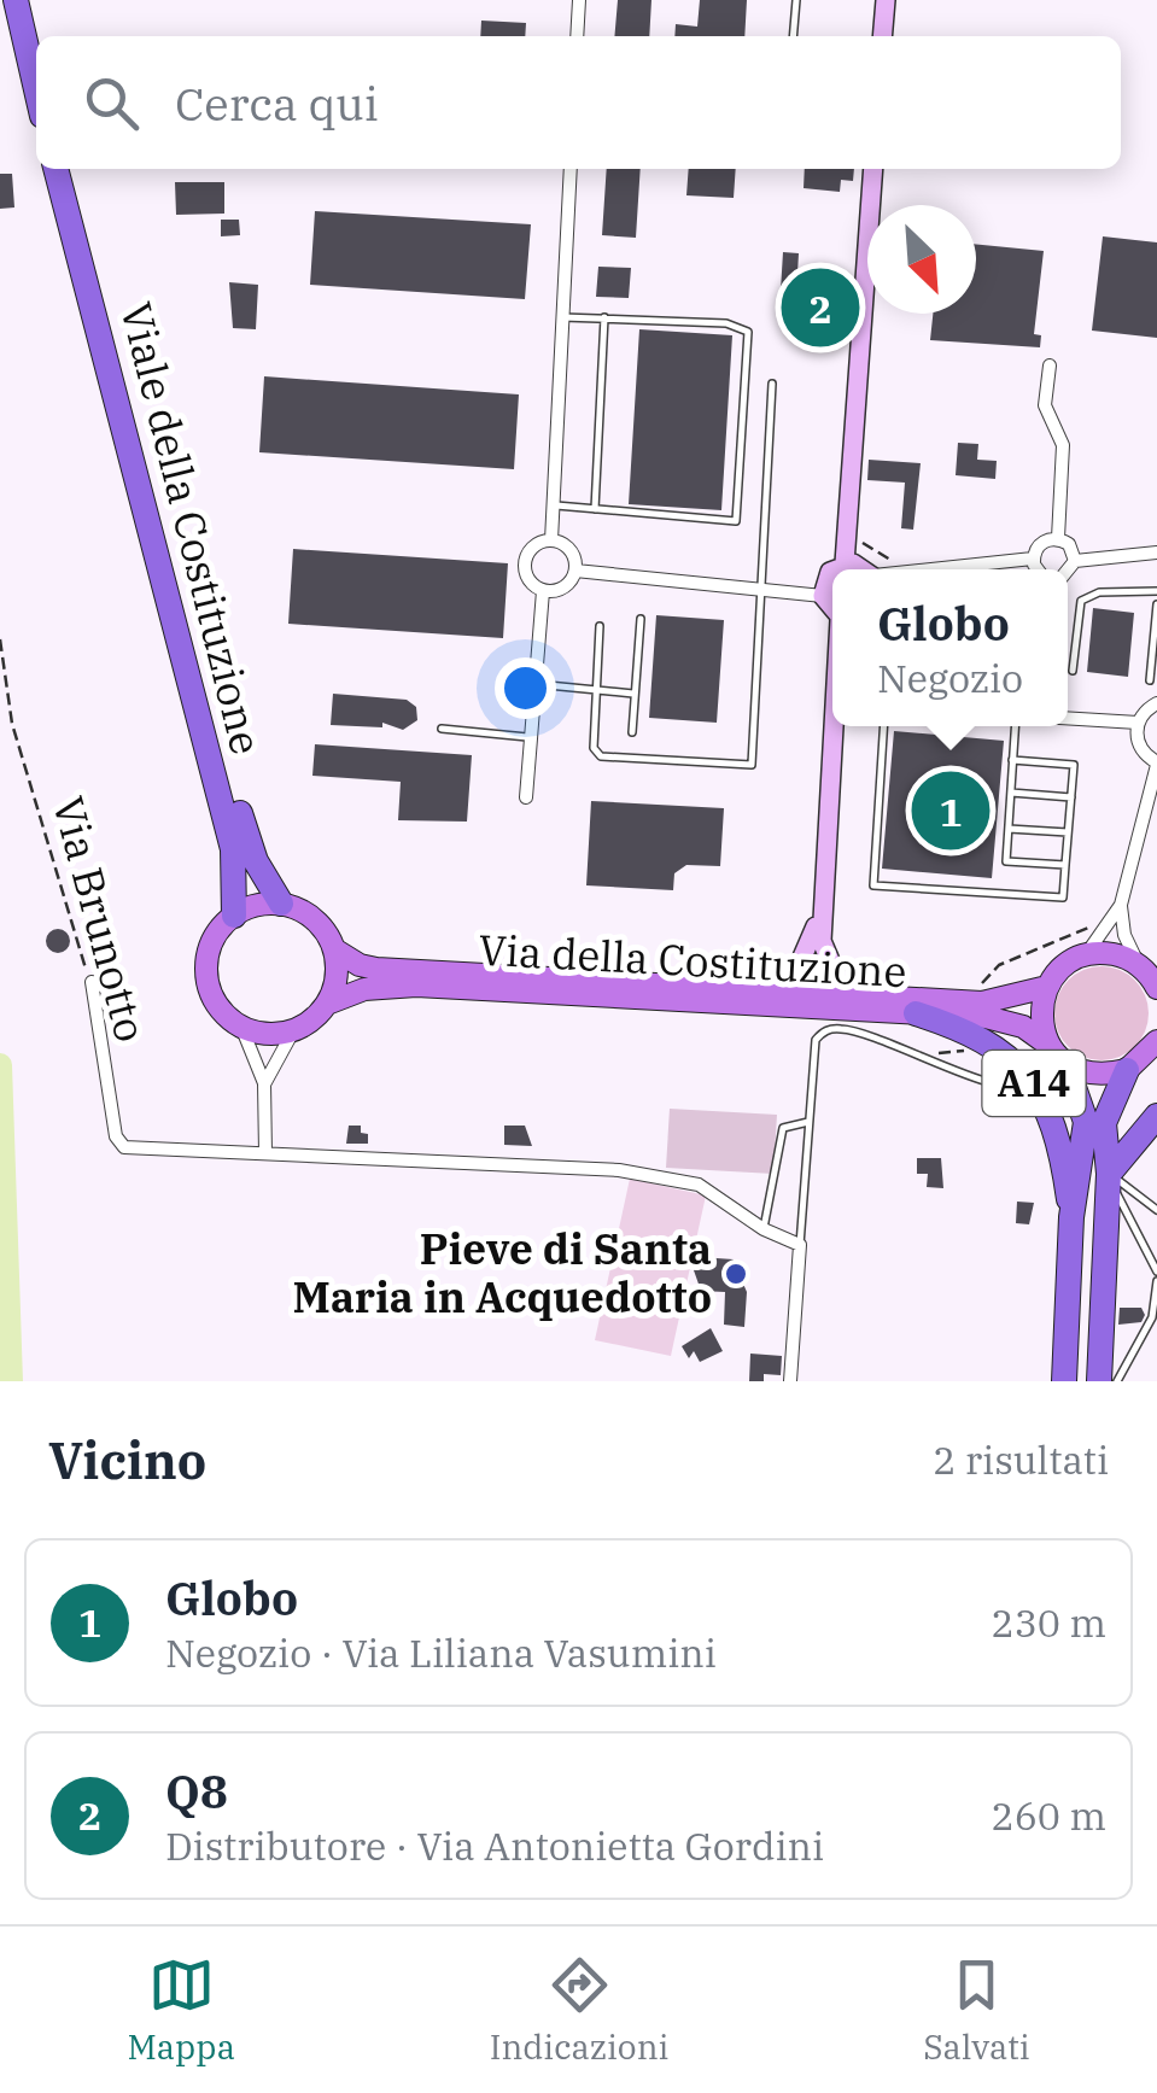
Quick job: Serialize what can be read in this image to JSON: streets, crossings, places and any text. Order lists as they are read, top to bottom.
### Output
{
  "streets": {
    "highway": ["Viale della Costituzione", "A14"],
    "main road": ["Via della Costituzione"],
    "street": ["Via Brunotto"]
  },
  "crossings": [
    ["Viale della Costituzione", "Via della Costituzione"],
    ["Via della Costituzione", "A14"]
  ],
  "places": ["Pieve di Santa Maria in Acquedotto"],
  "north": "bottom right",
  "page": {
    "search": "Cerca qui",
    "pins": ["2", "1"],
    "popup": ["Globo", "Negozio"],
    "heading": ["Vicino", "2 risultati"],
    "list": [
      {
        "mark": "1",
        "name": "Globo",
        "note": "Negozio · Via Liliana Vasumini",
        "value": "230 m"
      },
      {
        "mark": "2",
        "name": "Q8",
        "note": "Distributore · Via Antonietta Gordini",
        "value": "260 m"
      }
    ],
    "nav": ["Mappa", "Indicazioni", "Salvati"]
  }
}
